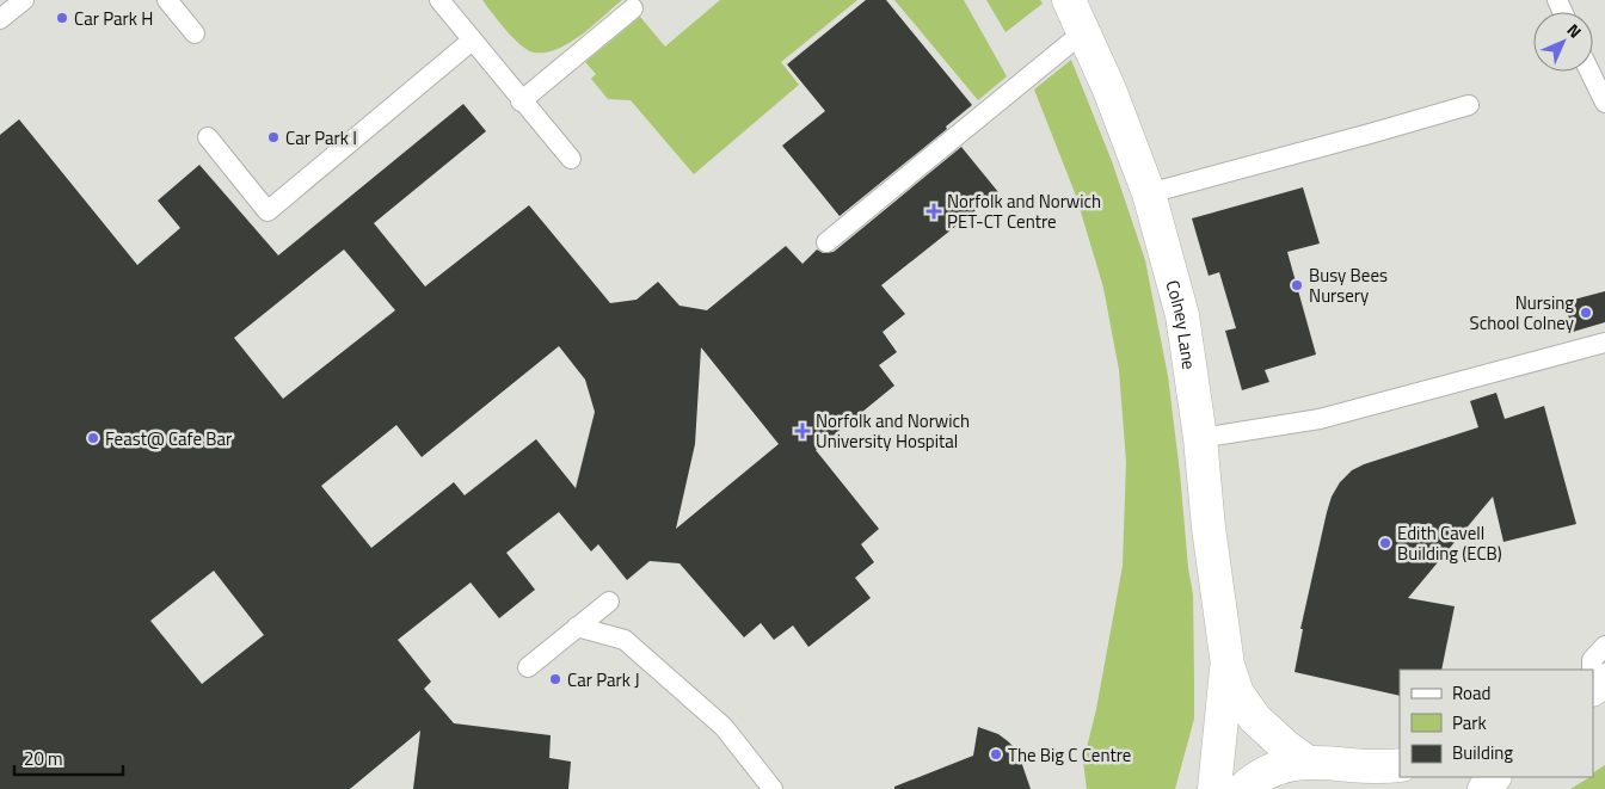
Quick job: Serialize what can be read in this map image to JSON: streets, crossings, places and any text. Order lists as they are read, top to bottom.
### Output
{
  "streets": {
    "street": ["Colney Lane"]
  },
  "places": {
    "other": [
      "Car Park H",
      "Car Park I",
      "Busy Bees Nursery",
      "Nursing School Colney",
      "Feast@ Cafe Bar",
      "Edith Cavell Building (ECB)",
      "Car Park J",
      "The Big C Centre"
    ],
    "health": ["Norfolk and Norwich PET-CT Centre", "Norfolk and Norwich University Hospital"]
  },
  "legend": ["Road", "Park", "Building"],
  "scale_bar": "20 m",
  "north": "top right"
}
